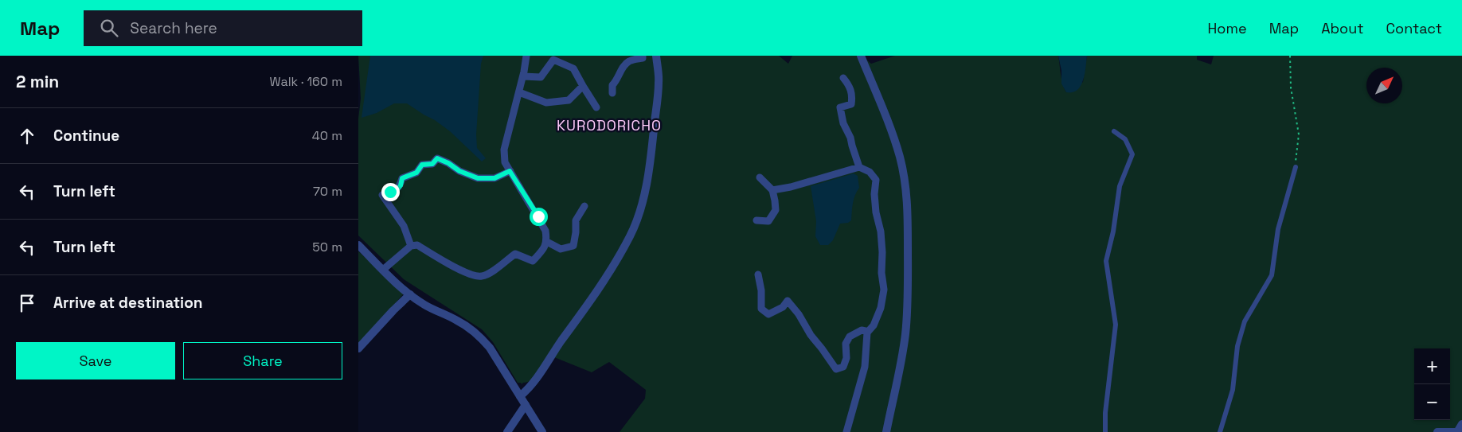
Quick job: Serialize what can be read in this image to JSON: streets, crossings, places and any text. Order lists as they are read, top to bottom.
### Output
{
  "districts": ["KURODORICHO"],
  "north": "top right",
  "page": {
    "header": "Map",
    "search": "Search here",
    "nav": [
      "Home",
      "Map",
      "About",
      "Contact"
    ],
    "heading": ["2 min", "Walk · 160 m"],
    "list": [
      ["Continue", "40 m"],
      ["Turn left", "70 m"],
      ["Turn left", "50 m"],
      "Arrive at destination"
    ],
    "buttons": ["Save", "Share"],
    "map_buttons": ["+", "−"]
  }
}
